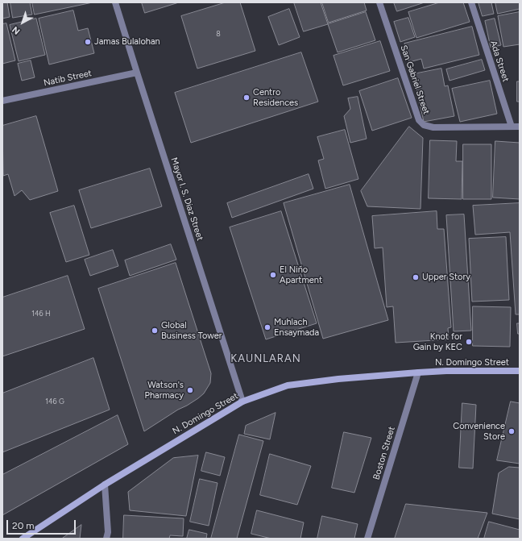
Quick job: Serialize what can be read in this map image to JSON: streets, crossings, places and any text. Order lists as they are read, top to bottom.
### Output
{
  "streets": {
    "main road": ["N. Domingo Street"],
    "street": [
      "Ada Street",
      "Natib Street",
      "San Gabriel Street",
      "Mayor I. S. Diaz Street",
      "Boston Street"
    ]
  },
  "crossings": [
    ["Ada Street", "San Gabriel Street"],
    ["Natib Street", "Mayor I. S. Diaz Street"],
    ["Mayor I. S. Diaz Street", "N. Domingo Street"],
    ["N. Domingo Street", "Boston Street"]
  ],
  "districts": ["KAUNLARAN"],
  "places": [
    "Jamas Bulalohan",
    "Centro Residences",
    "El Niño Apartment",
    "Upper Story",
    "Muhlach Ensaymada",
    "Global Business Tower",
    "Knot for Gain by KEC",
    "Watson's Pharmacy",
    "Convenience Store"
  ],
  "house_numbers": ["8", "146 H", "146 G"],
  "scale_bar": "20 m",
  "north": "bottom left"
}
